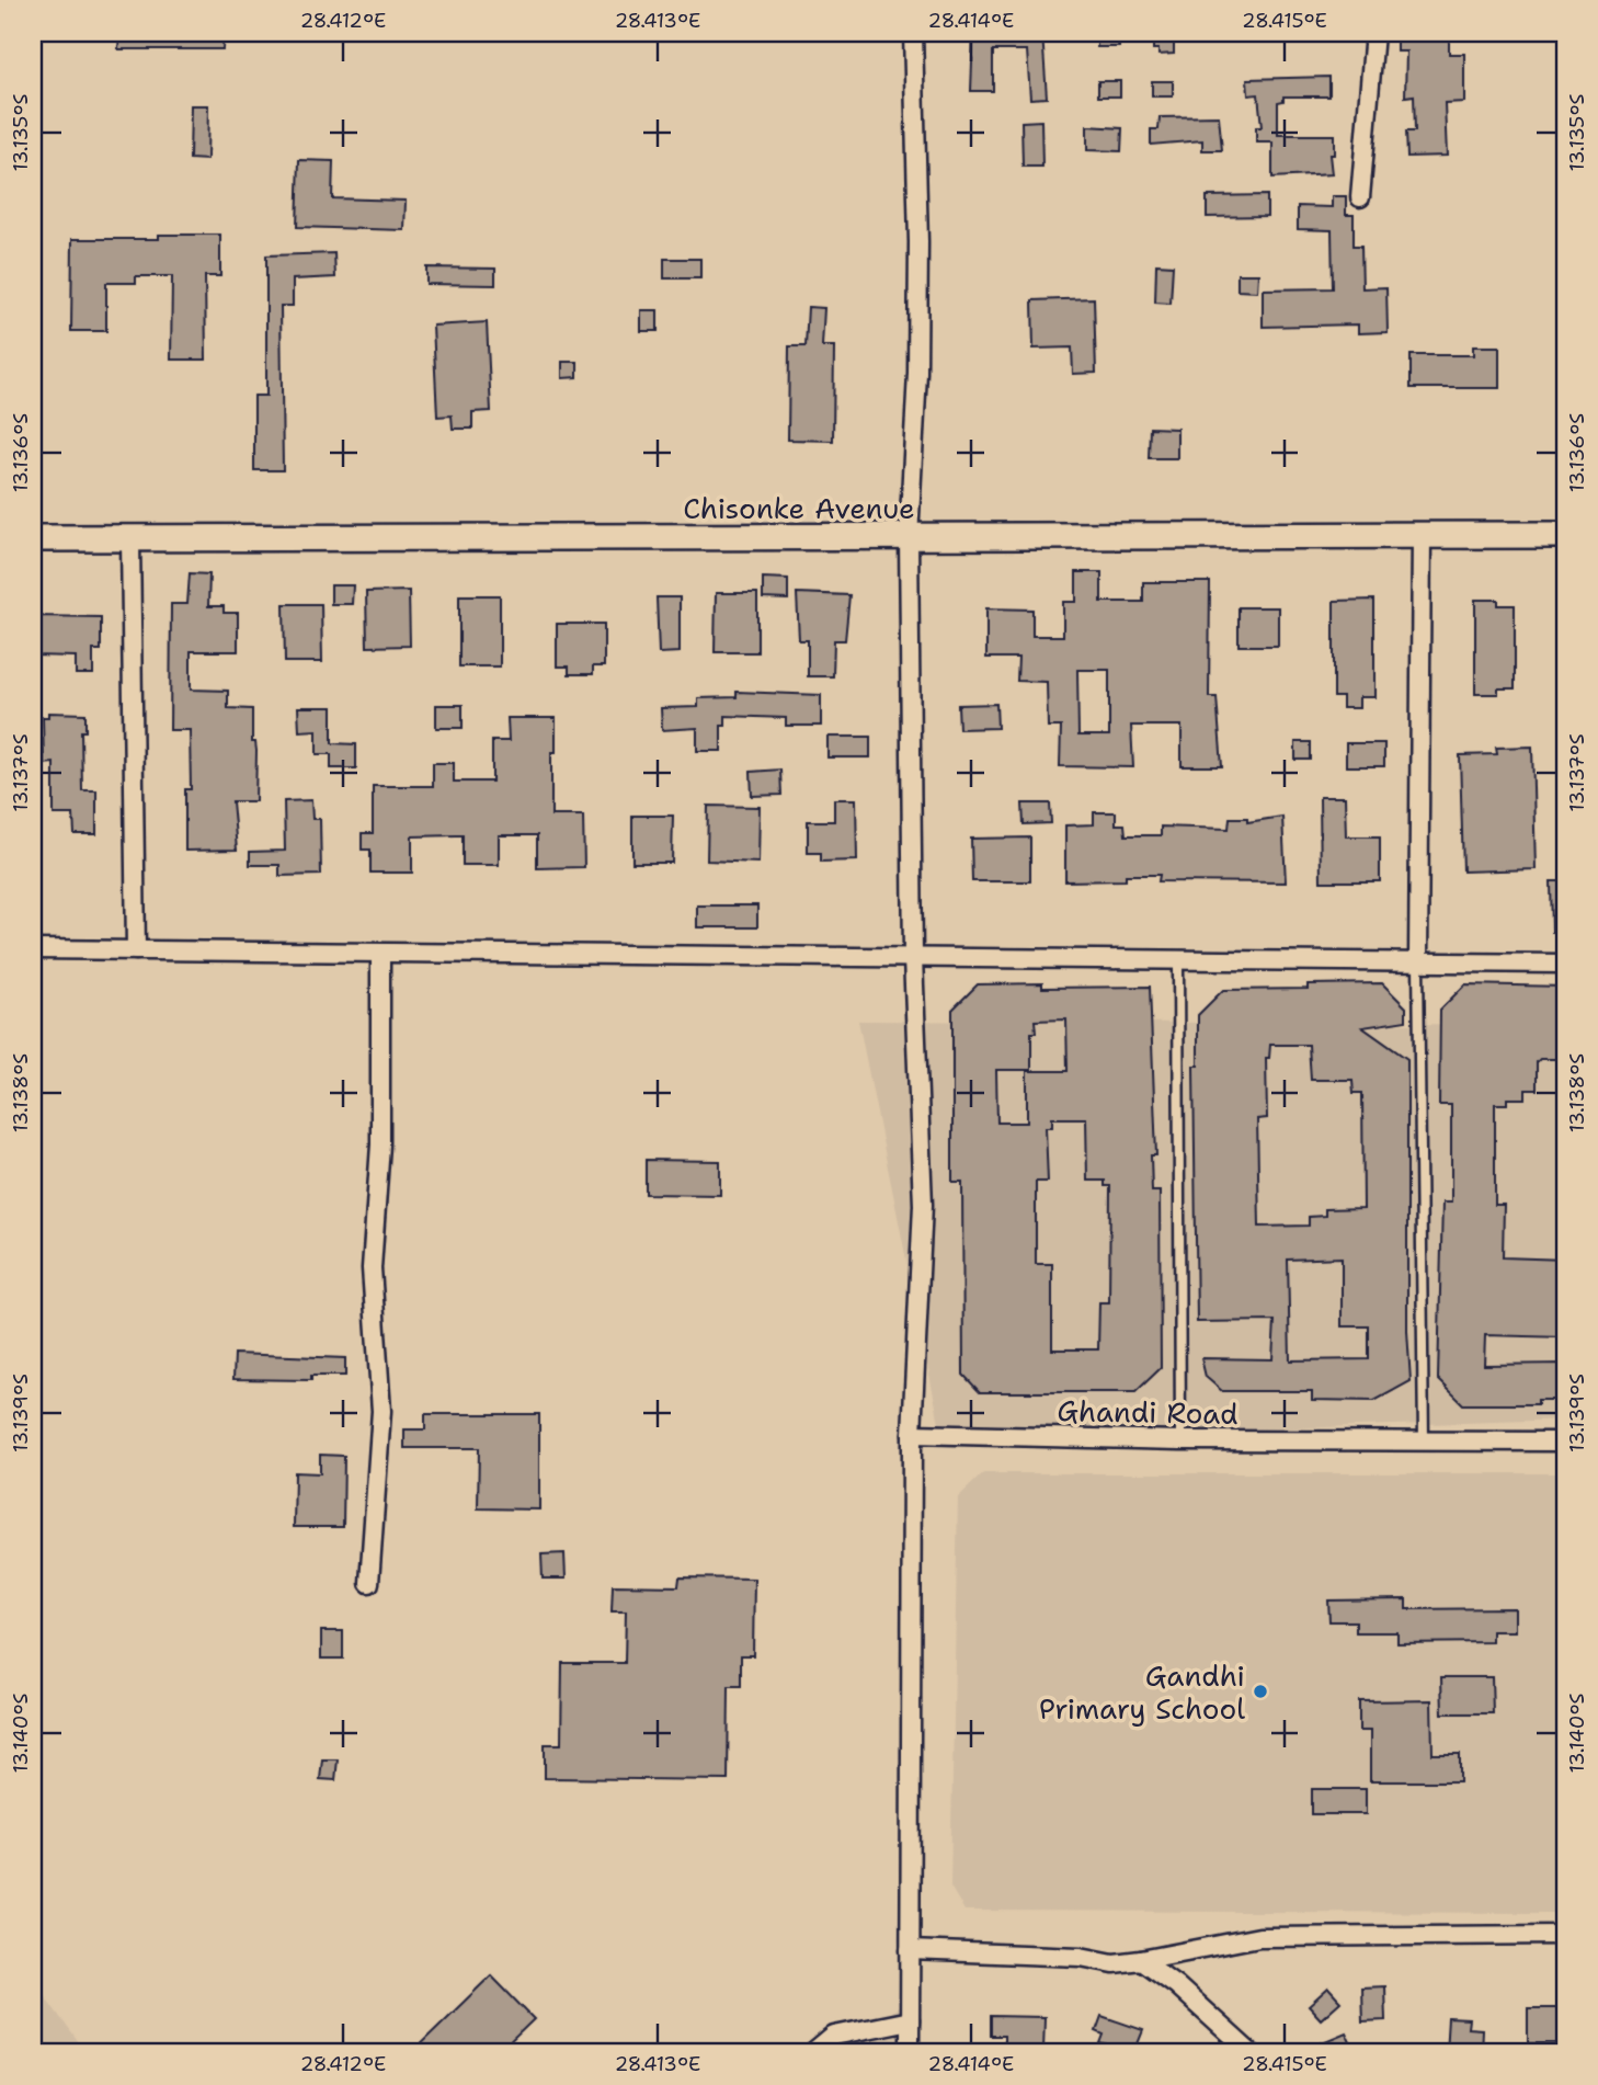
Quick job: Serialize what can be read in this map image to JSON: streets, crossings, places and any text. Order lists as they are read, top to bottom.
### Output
{
  "streets": {
    "street": ["Chisonke Avenue", "Ghandi Road"]
  },
  "places": ["Gandhi Primary School"],
  "coordinates": [
    "28.412°E",
    "28.413°E",
    "28.414°E",
    "28.415°E",
    "13.135°S",
    "13.136°S",
    "13.137°S",
    "13.138°S",
    "13.139°S",
    "13.140°S"
  ]
}
